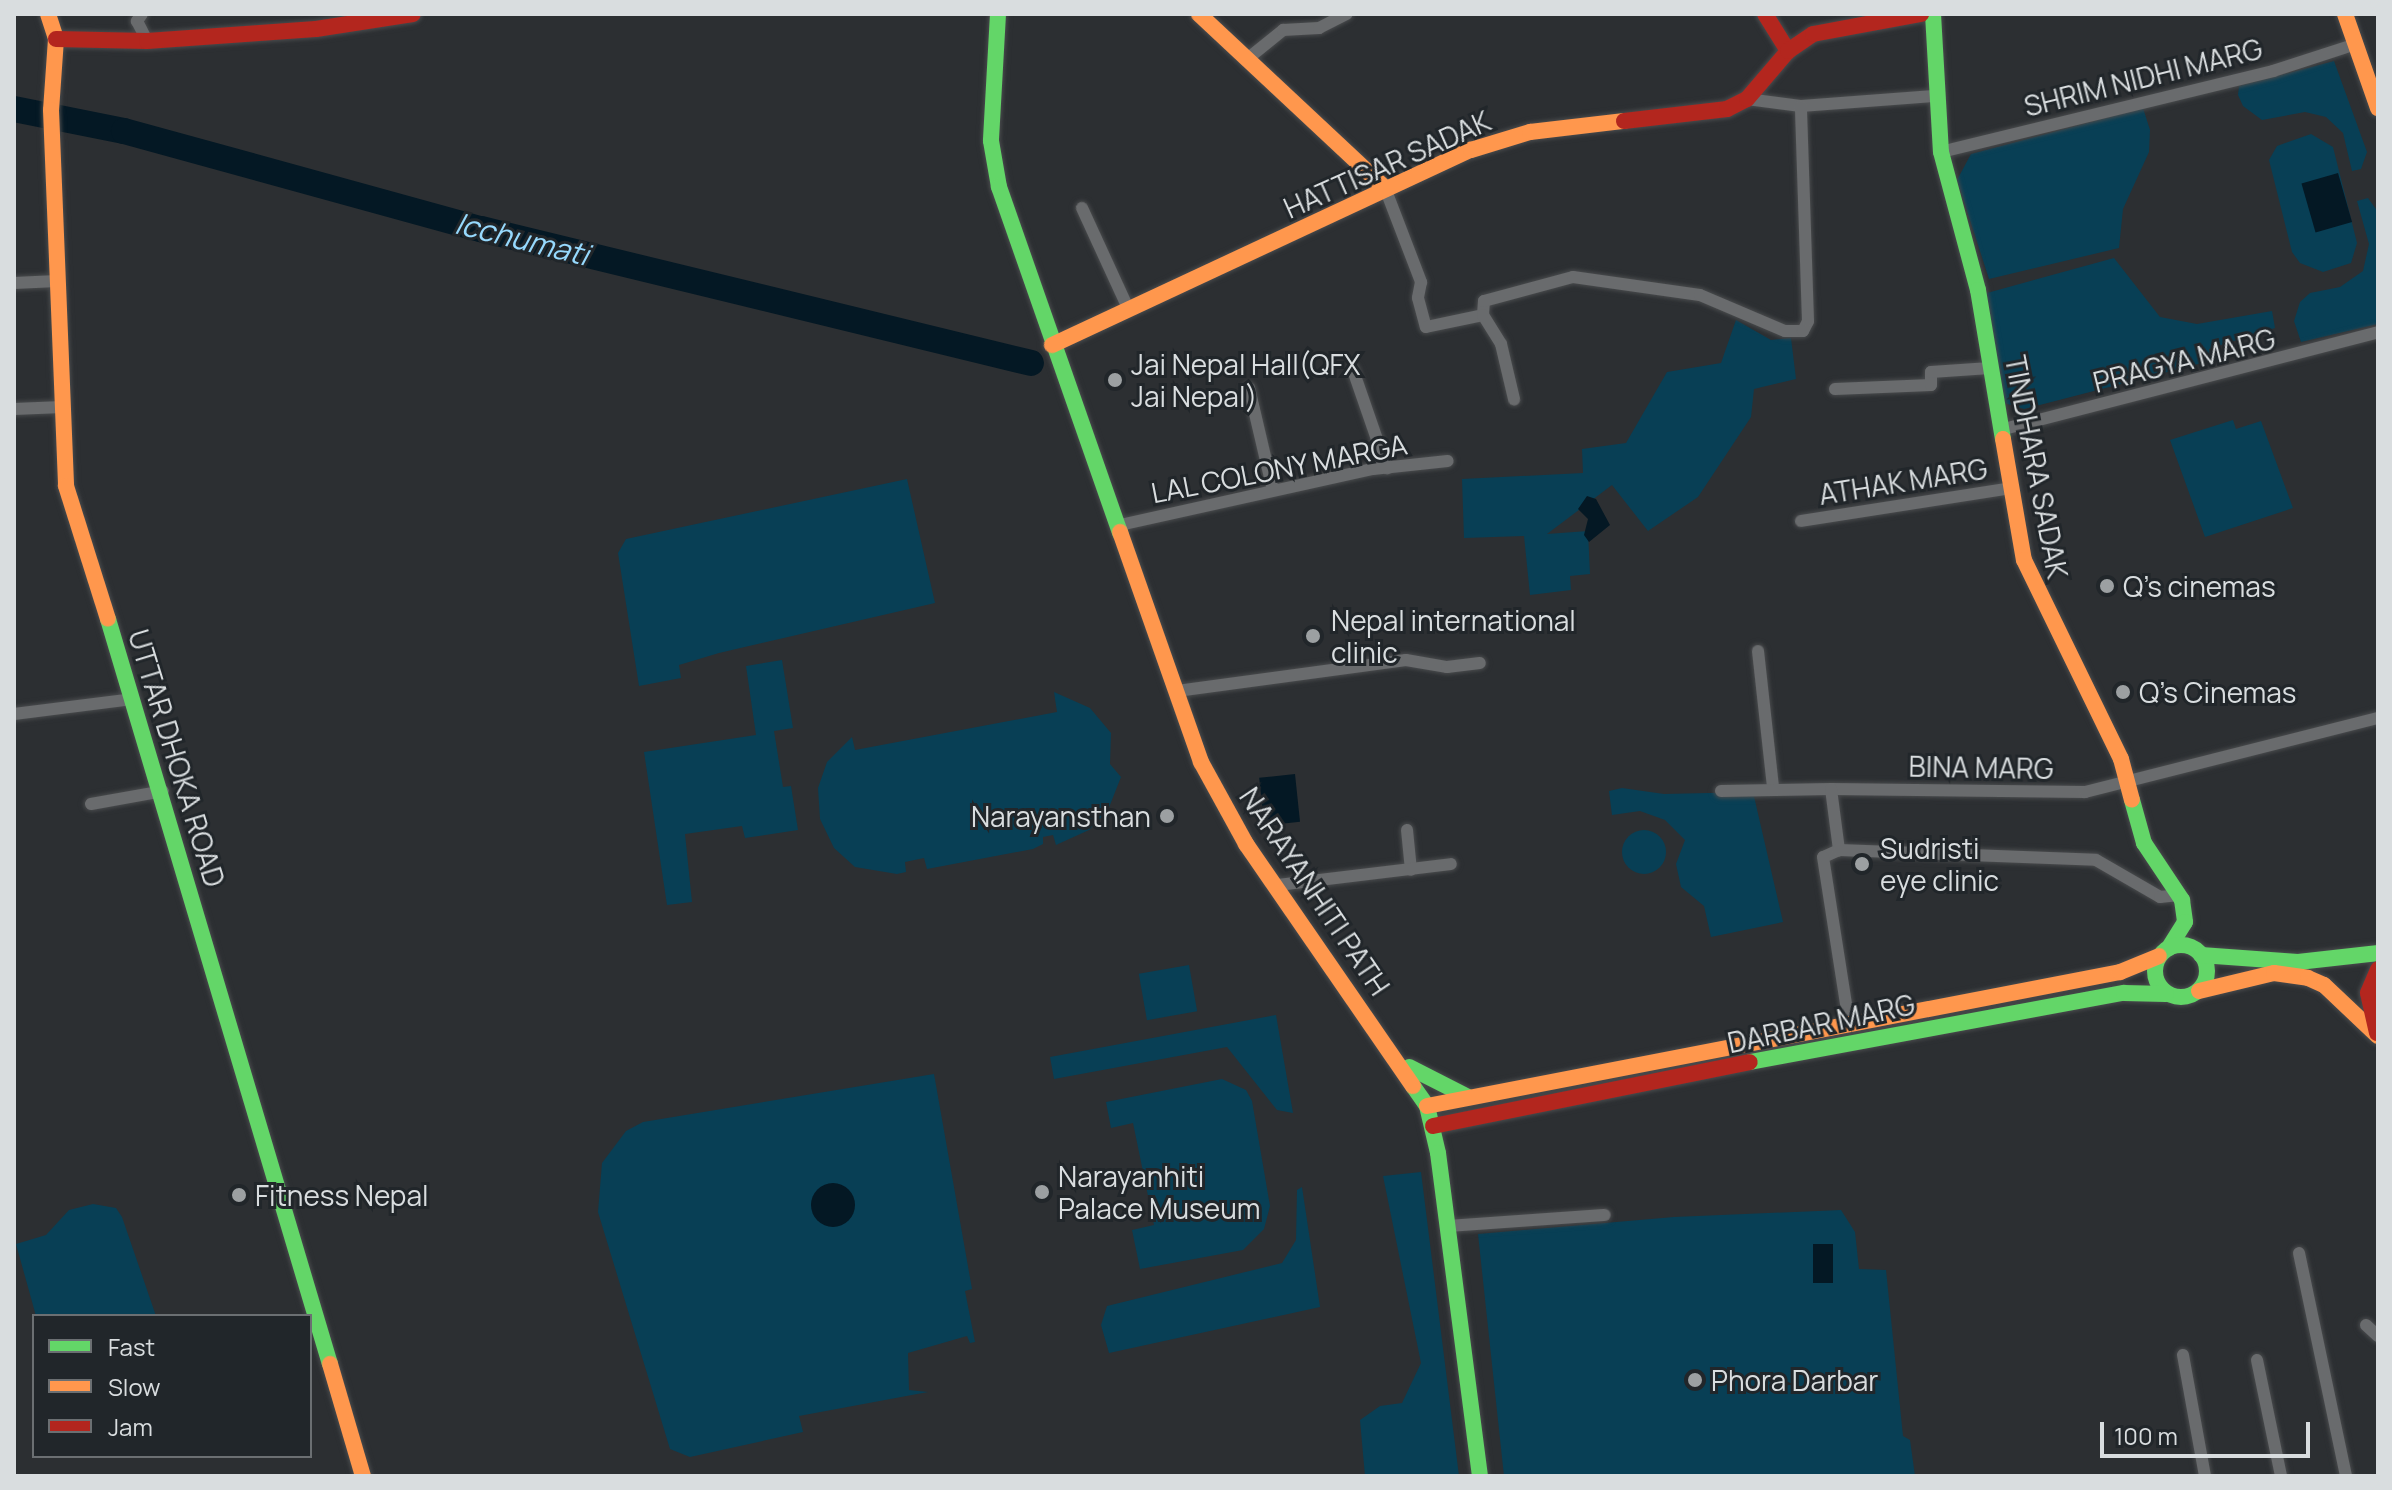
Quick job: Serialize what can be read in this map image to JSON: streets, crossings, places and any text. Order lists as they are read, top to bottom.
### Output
{
  "streets": {
    "main road": [
      "HATTISAR SADAK",
      "TINDHARA SADAK",
      "UTTAR DHOKA ROAD",
      "NARAYANHITI PATH",
      "DARBAR MARG"
    ],
    "street": [
      "SHRIM NIDHI MARG",
      "PRAGYA MARG",
      "LAL COLONY MARGA",
      "ATHAK MARG",
      "BINA MARG"
    ]
  },
  "crossings": [
    ["SHRIM NIDHI MARG", "TINDHARA SADAK"],
    ["HATTISAR SADAK", "NARAYANHITI PATH"],
    ["PRAGYA MARG", "TINDHARA SADAK"],
    ["TINDHARA SADAK", "ATHAK MARG"],
    ["TINDHARA SADAK", "BINA MARG"],
    ["LAL COLONY MARGA", "NARAYANHITI PATH"],
    ["NARAYANHITI PATH", "DARBAR MARG"]
  ],
  "water": ["Icchumati"],
  "places": [
    "Jai Nepal Hall(QFX Jai Nepal)",
    "Q's cinemas",
    "Nepal international clinic",
    "Q's Cinemas",
    "Narayansthan",
    "Sudristi eye clinic",
    "Narayanhiti Palace Museum",
    "Fitness Nepal",
    "Phora Darbar"
  ],
  "legend": ["Fast", "Slow", "Jam"],
  "scale_bar": "100 m"
}
